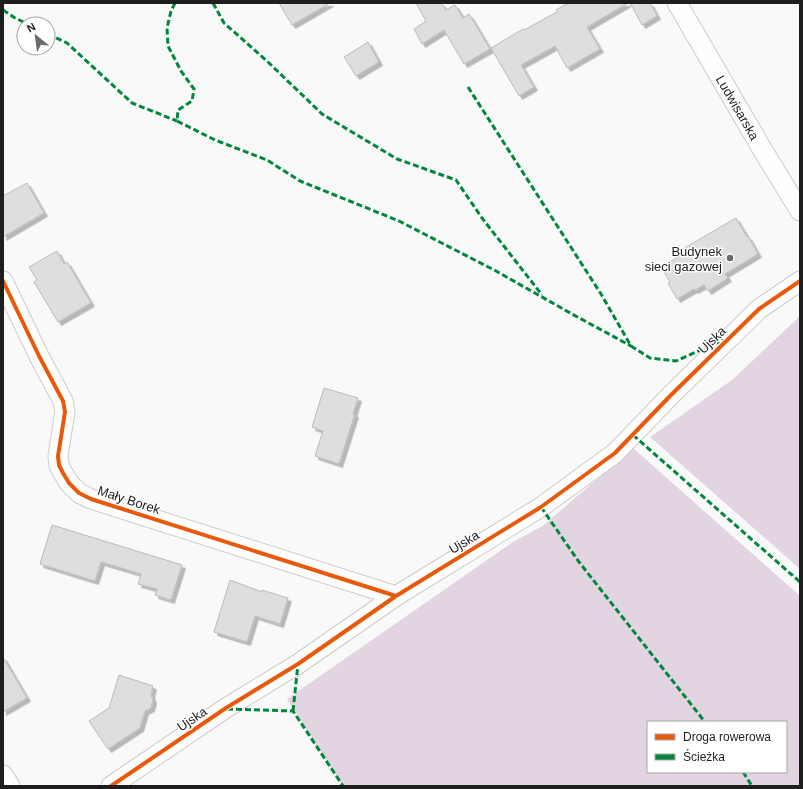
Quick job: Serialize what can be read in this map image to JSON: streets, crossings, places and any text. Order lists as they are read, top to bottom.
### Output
{
  "streets": {
    "street": ["Ludwisarska", "Ujska", "Mały Borek"]
  },
  "crossings": [
    ["Ujska", "Mały Borek"]
  ],
  "places": ["Budynek sieci gazowej"],
  "legend": ["Droga rowerowa", "Ścieżka"],
  "north": "top left"
}
